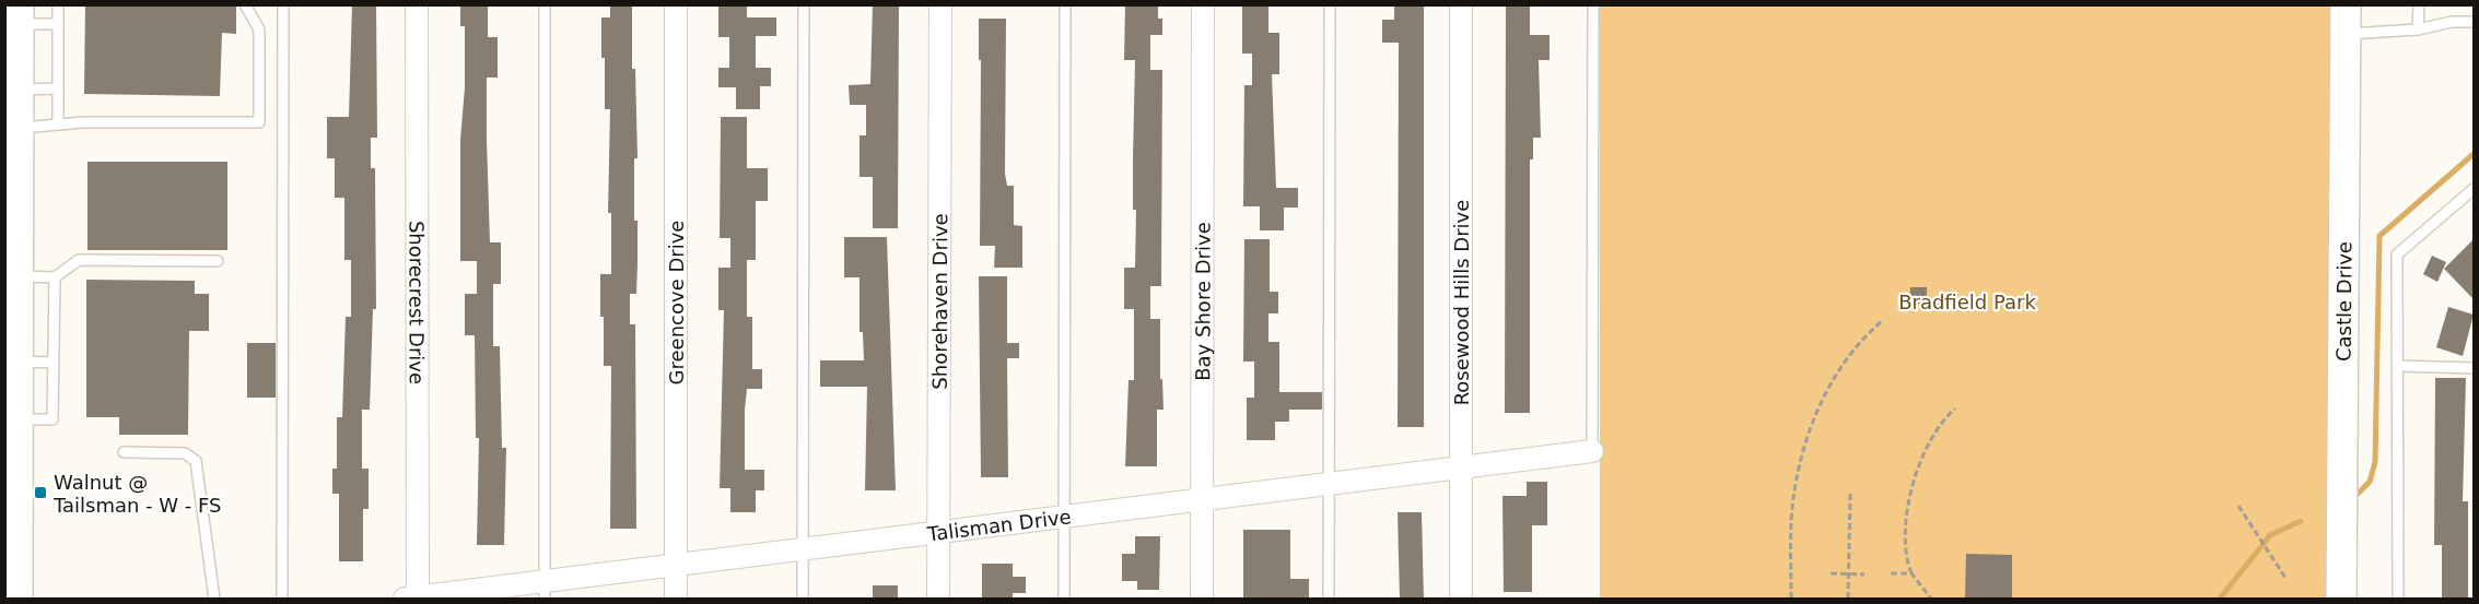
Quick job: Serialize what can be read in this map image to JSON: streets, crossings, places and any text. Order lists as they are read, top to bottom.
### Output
{
  "streets": {
    "main road": ["Castle Drive"],
    "street": [
      "Shorecrest Drive",
      "Greencove Drive",
      "Shorehaven Drive",
      "Bay Shore Drive",
      "Rosewood Hills Drive",
      "Talisman Drive"
    ]
  },
  "crossings": [
    ["Shorecrest Drive", "Talisman Drive"],
    ["Greencove Drive", "Talisman Drive"],
    ["Shorehaven Drive", "Talisman Drive"],
    ["Bay Shore Drive", "Talisman Drive"],
    ["Rosewood Hills Drive", "Talisman Drive"]
  ],
  "parks": ["Bradfield Park"],
  "places": {
    "transit": ["Walnut @ Tailsman - W - FS"]
  }
}
